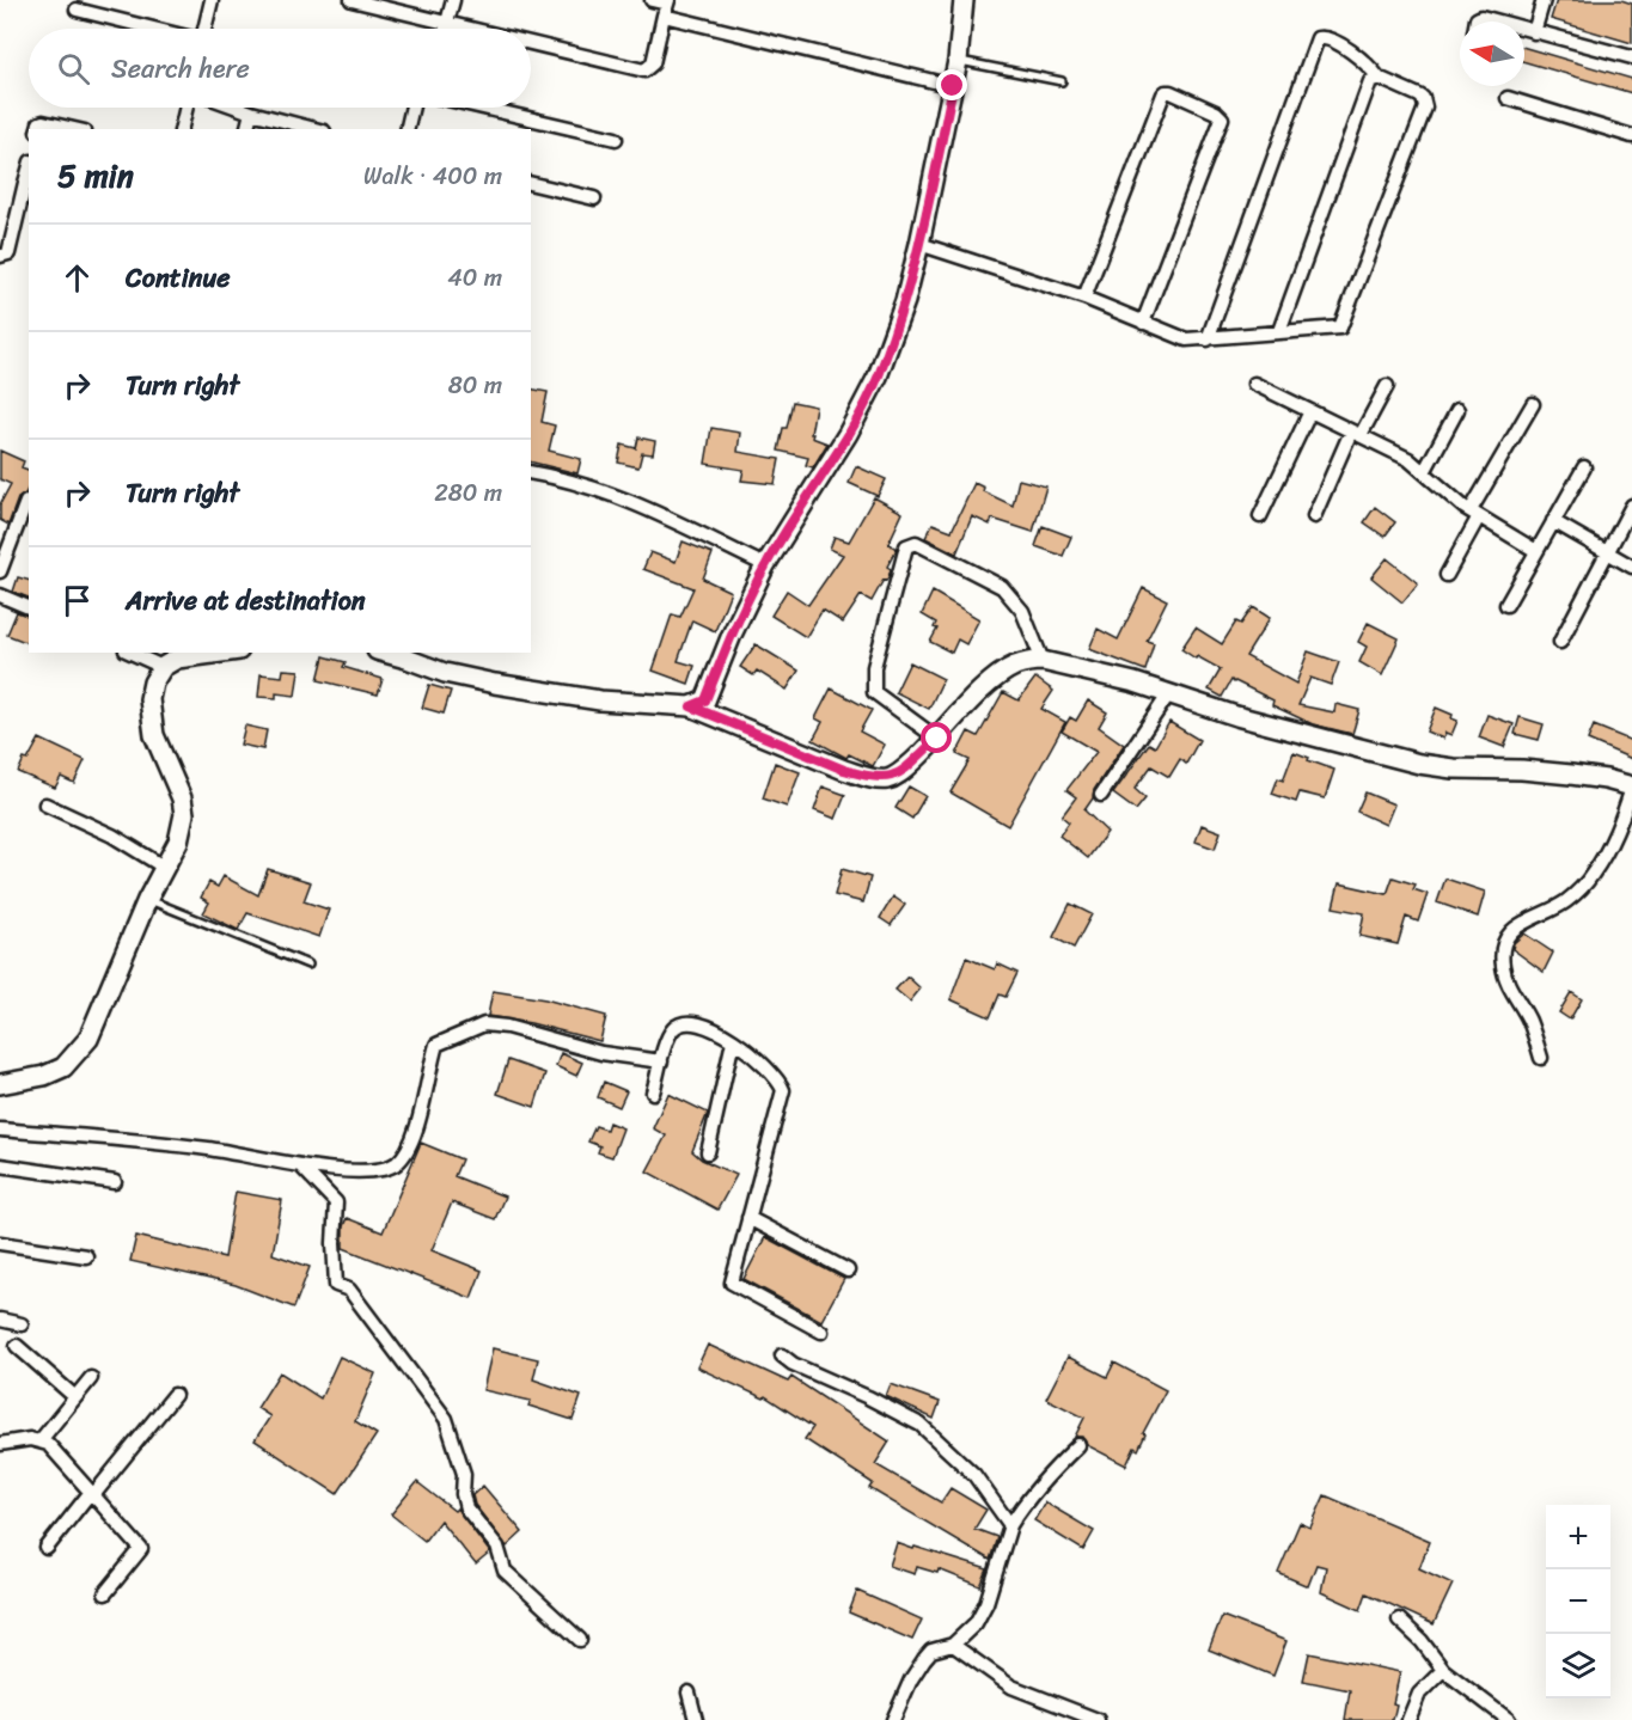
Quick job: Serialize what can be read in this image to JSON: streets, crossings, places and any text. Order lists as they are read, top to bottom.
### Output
{
  "north": "left",
  "page": {
    "search": "Search here",
    "heading": ["5 min", "Walk · 400 m"],
    "list": [
      ["Continue", "40 m"],
      ["Turn right", "80 m"],
      ["Turn right", "280 m"],
      "Arrive at destination"
    ],
    "map_buttons": ["+", "−"]
  }
}
